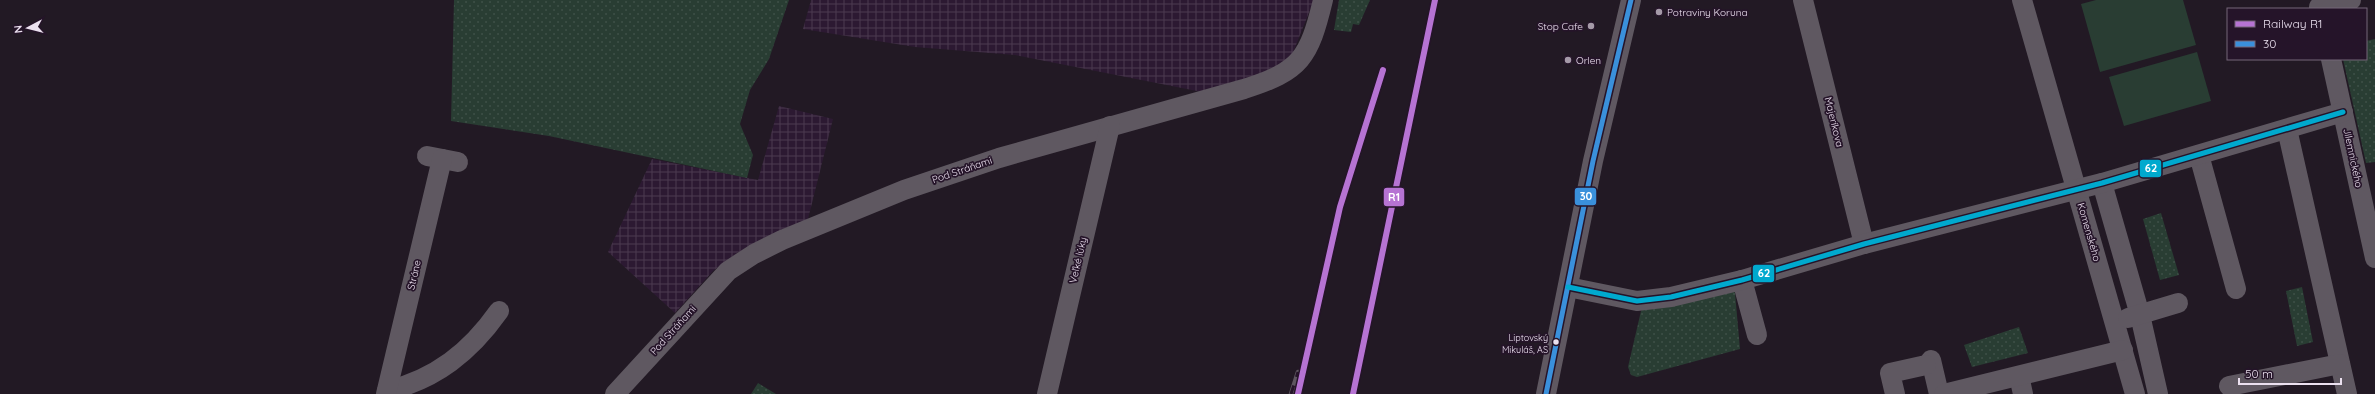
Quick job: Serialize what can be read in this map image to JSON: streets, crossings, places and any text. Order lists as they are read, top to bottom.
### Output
{
  "streets": {
    "street": [
      "Majeríkova",
      "Jilemnického",
      "Pod Stráňami",
      "Komenského",
      "Veľké lúky",
      "Stráne"
    ]
  },
  "crossings": [
    ["Pod Stráňami", "Veľké lúky"]
  ],
  "places": [
    "Potraviny Koruna",
    "Stop Cafe",
    "Orlen",
    "Liptovský Mikuláš, AS"
  ],
  "lines": ["rail line R1", "transit line 30", "transit line 62"],
  "legend": ["Railway R1", "30"],
  "scale_bar": "50 m",
  "north": "left"
}
